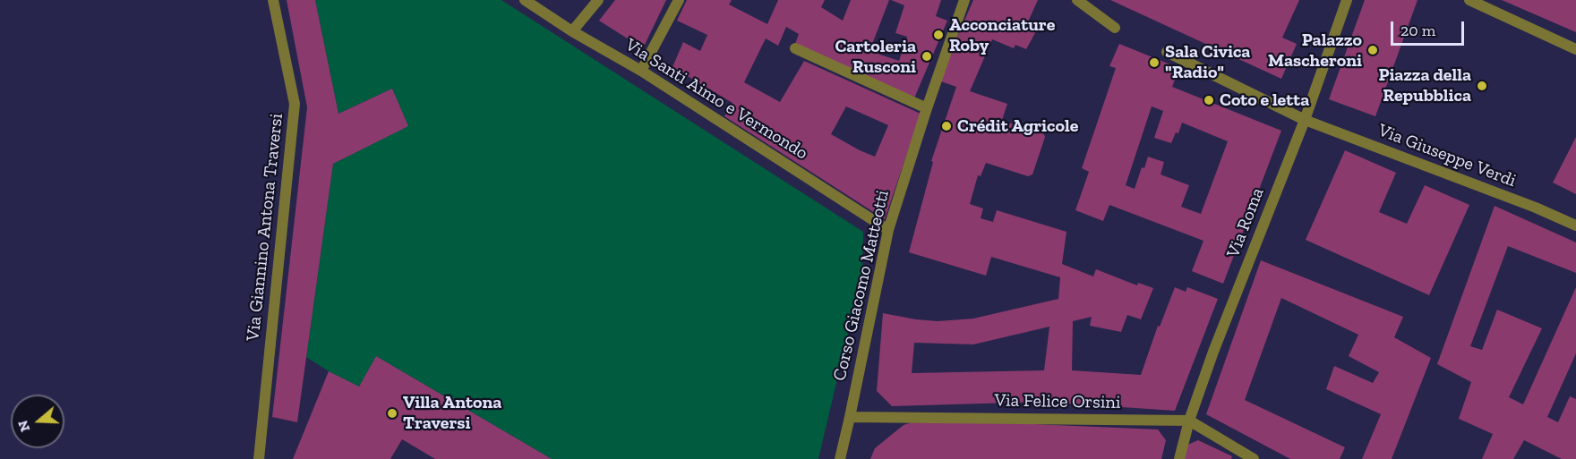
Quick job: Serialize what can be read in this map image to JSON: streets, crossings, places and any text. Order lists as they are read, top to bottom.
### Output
{
  "streets": {
    "street": [
      "Via Santi Aimo e Vermondo",
      "Via Giuseppe Verdi",
      "Via Roma",
      "Via Giannino Antona Traversi",
      "Corso Giacomo Matteotti",
      "Via Felice Orsini"
    ]
  },
  "crossings": [
    ["Via Santi Aimo e Vermondo", "Corso Giacomo Matteotti"],
    ["Via Giuseppe Verdi", "Via Roma"],
    ["Via Roma", "Via Felice Orsini"],
    ["Corso Giacomo Matteotti", "Via Felice Orsini"]
  ],
  "places": [
    "Acconciature Roby",
    "Palazzo Mascheroni",
    "Cartoleria Rusconi",
    "Sala Civica \"Radio\"",
    "Piazza della Repubblica",
    "Coto e letta",
    "Crédit Agricole",
    "Villa Antona Traversi"
  ],
  "scale_bar": "20 m",
  "north": "left"
}
